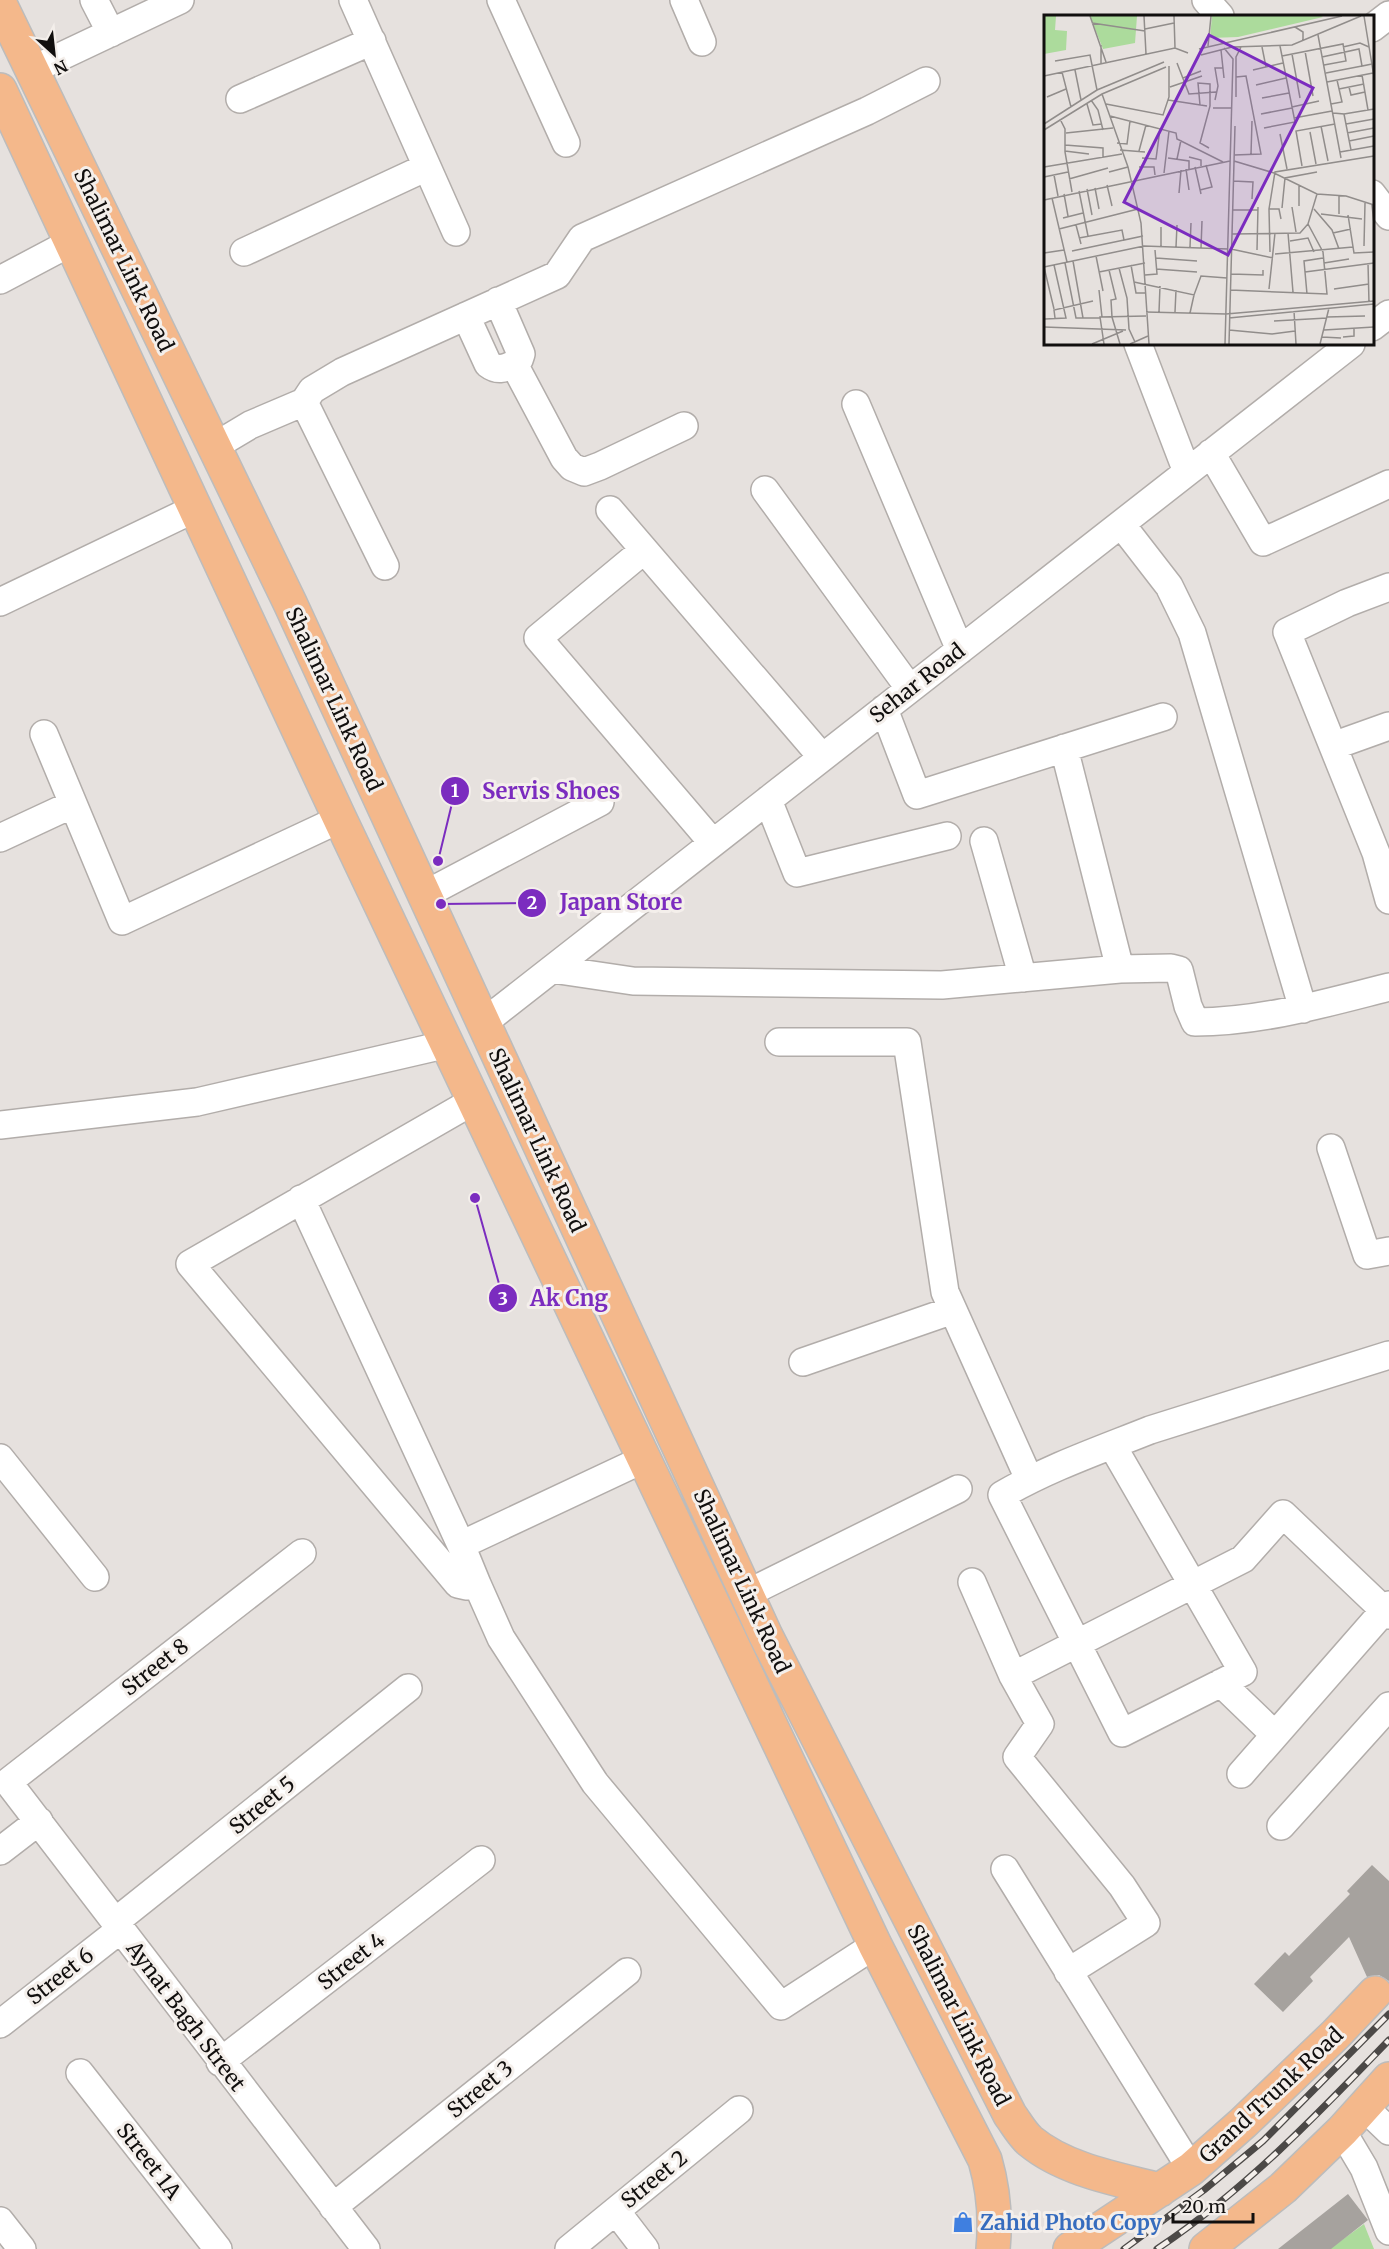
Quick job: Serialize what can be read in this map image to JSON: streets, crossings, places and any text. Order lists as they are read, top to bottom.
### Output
{
  "streets": {
    "main road": ["Shalimar Link Road", "Grand Trunk Road"],
    "street": [
      "Sehar Road",
      "Street 8",
      "Street 5",
      "Street 4",
      "Street 6",
      "Aynat Bagh Street",
      "Street 3",
      "Street 1A",
      "Street 2"
    ]
  },
  "crossings": [
    ["Shalimar Link Road", "Sehar Road"],
    ["Shalimar Link Road", "Grand Trunk Road"],
    ["Street 8", "Aynat Bagh Street"],
    ["Street 5", "Street 6"],
    ["Street 5", "Aynat Bagh Street"],
    ["Street 4", "Aynat Bagh Street"],
    ["Street 6", "Aynat Bagh Street"],
    ["Aynat Bagh Street", "Street 3"]
  ],
  "places": {
    "other": ["Servis Shoes", "Japan Store", "Ak Cng"],
    "shop": ["Zahid Photo Copy"]
  },
  "scale_bar": "20 m",
  "north": "bottom right"
}
